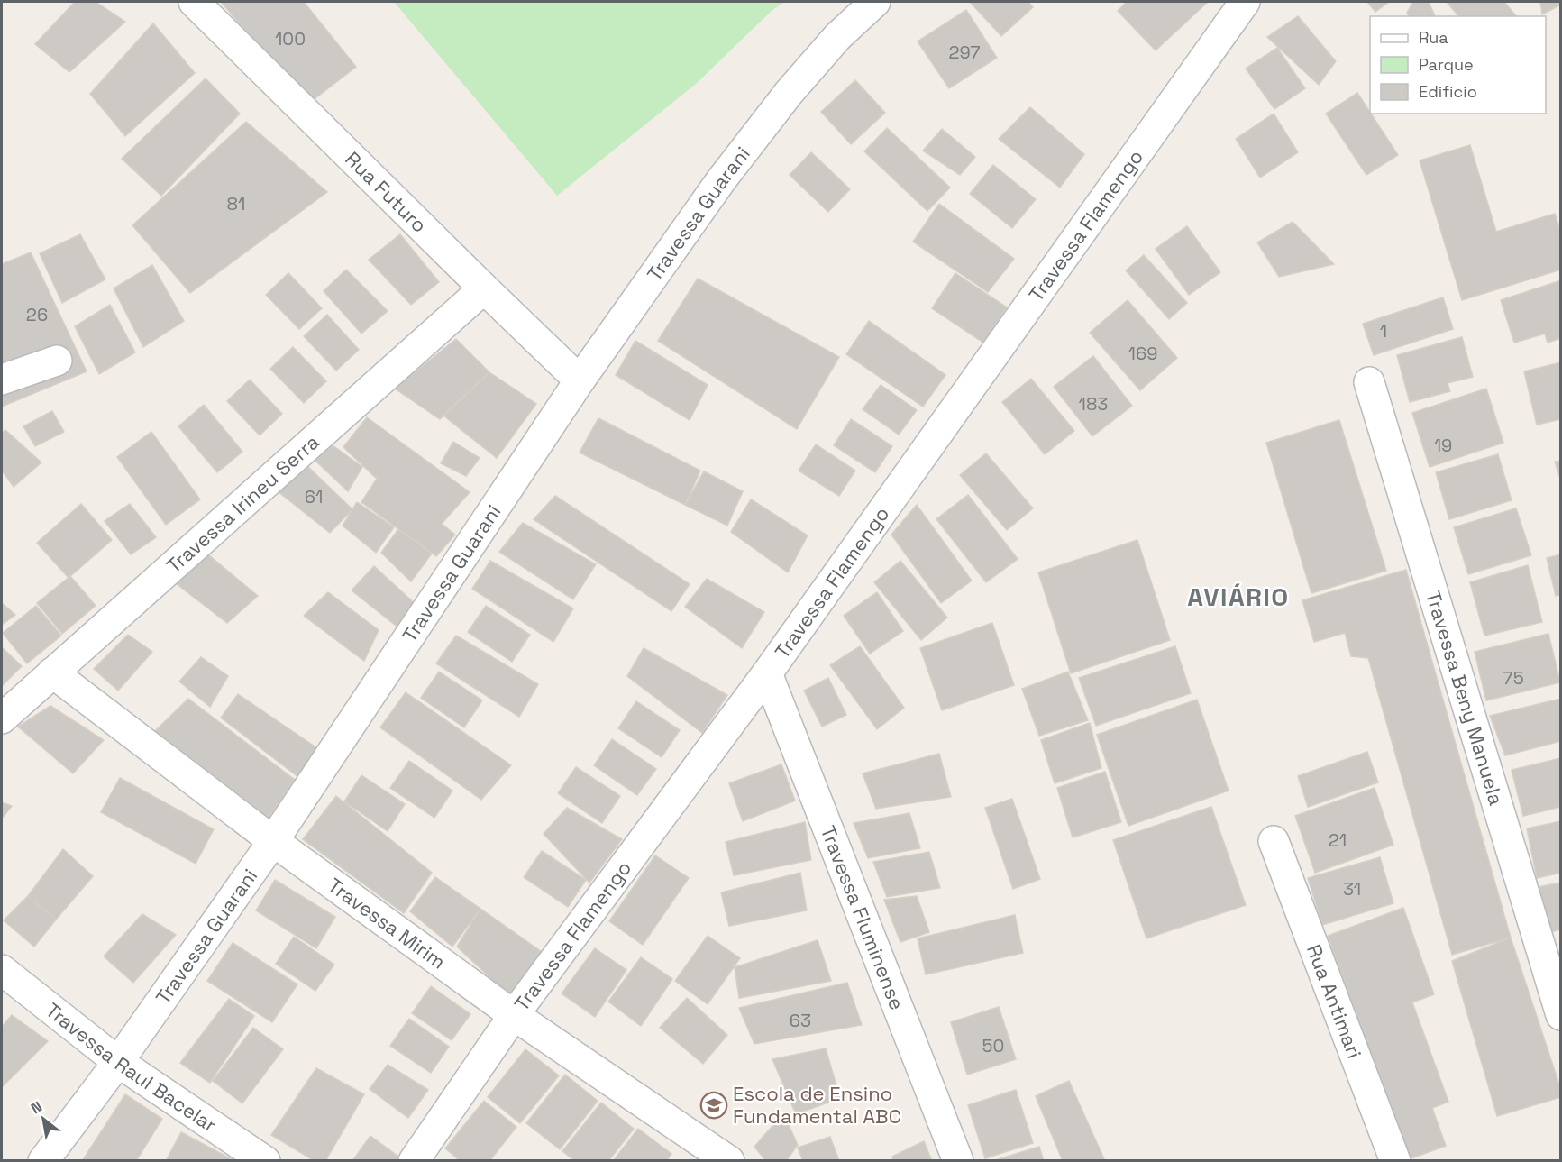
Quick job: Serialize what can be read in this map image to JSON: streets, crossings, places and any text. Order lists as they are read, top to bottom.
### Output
{
  "streets": {
    "street": [
      "Rua Futuro",
      "Travessa Guarani",
      "Travessa Flamengo",
      "Travessa Irineu Serra",
      "Travessa Beny Manuela",
      "Travessa Fluminense",
      "Travessa Mirim",
      "Rua Antimari",
      "Travessa Raul Bacelar"
    ]
  },
  "crossings": [
    ["Rua Futuro", "Travessa Guarani"],
    ["Rua Futuro", "Travessa Irineu Serra"],
    ["Travessa Guarani", "Travessa Mirim"],
    ["Travessa Guarani", "Travessa Raul Bacelar"],
    ["Travessa Flamengo", "Travessa Fluminense"],
    ["Travessa Flamengo", "Travessa Mirim"],
    ["Travessa Irineu Serra", "Travessa Mirim"]
  ],
  "districts": ["AVIÁRIO"],
  "places": {
    "school or university": ["Escola de Ensino Fundamental ABC"]
  },
  "house_numbers": [
    "100",
    "297",
    "81",
    "26",
    "1",
    "169",
    "183",
    "19",
    "61",
    "75",
    "21",
    "31",
    "63",
    "50"
  ],
  "legend": ["Rua", "Parque", "Edifício"],
  "north": "top left"
}
